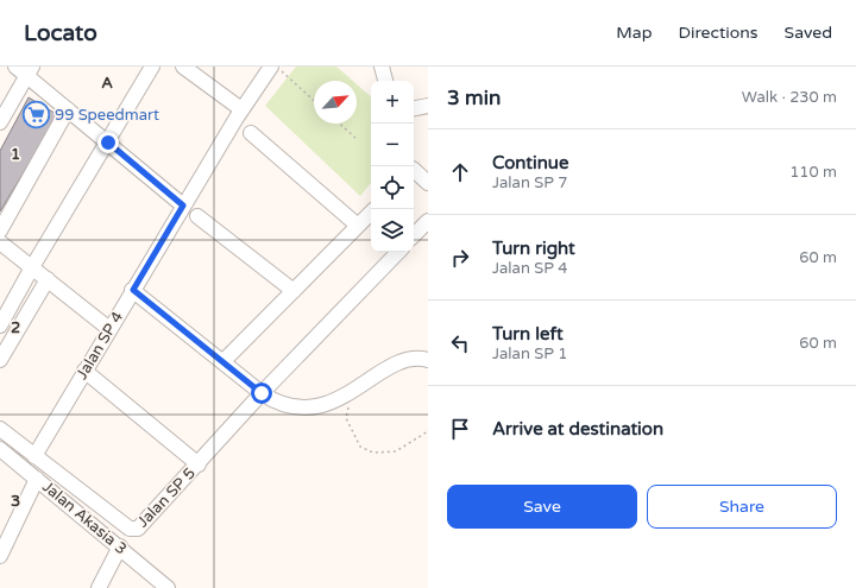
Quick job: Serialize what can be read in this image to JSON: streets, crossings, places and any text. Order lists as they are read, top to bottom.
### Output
{
  "streets": {
    "street": ["Jalan SP 4", "Jalan SP 5", "Jalan Akasia 3"]
  },
  "crossings": [
    ["Jalan SP 4", "Jalan SP 5"]
  ],
  "places": {
    "supermarket": ["99 Speedmart"]
  },
  "north": "top right",
  "page": {
    "header": "Locato",
    "nav": ["Map", "Directions", "Saved"],
    "heading": ["3 min", "Walk · 230 m"],
    "map_buttons": ["+", "−"],
    "list": [
      ["Continue", "Jalan SP 7", "110 m"],
      ["Turn right", "Jalan SP 4", "60 m"],
      ["Turn left", "Jalan SP 1", "60 m"],
      "Arrive at destination"
    ],
    "buttons": ["Save", "Share"]
  },
  "grid": {
    "columns": ["A"],
    "rows": ["1", "2", "3"]
  }
}
